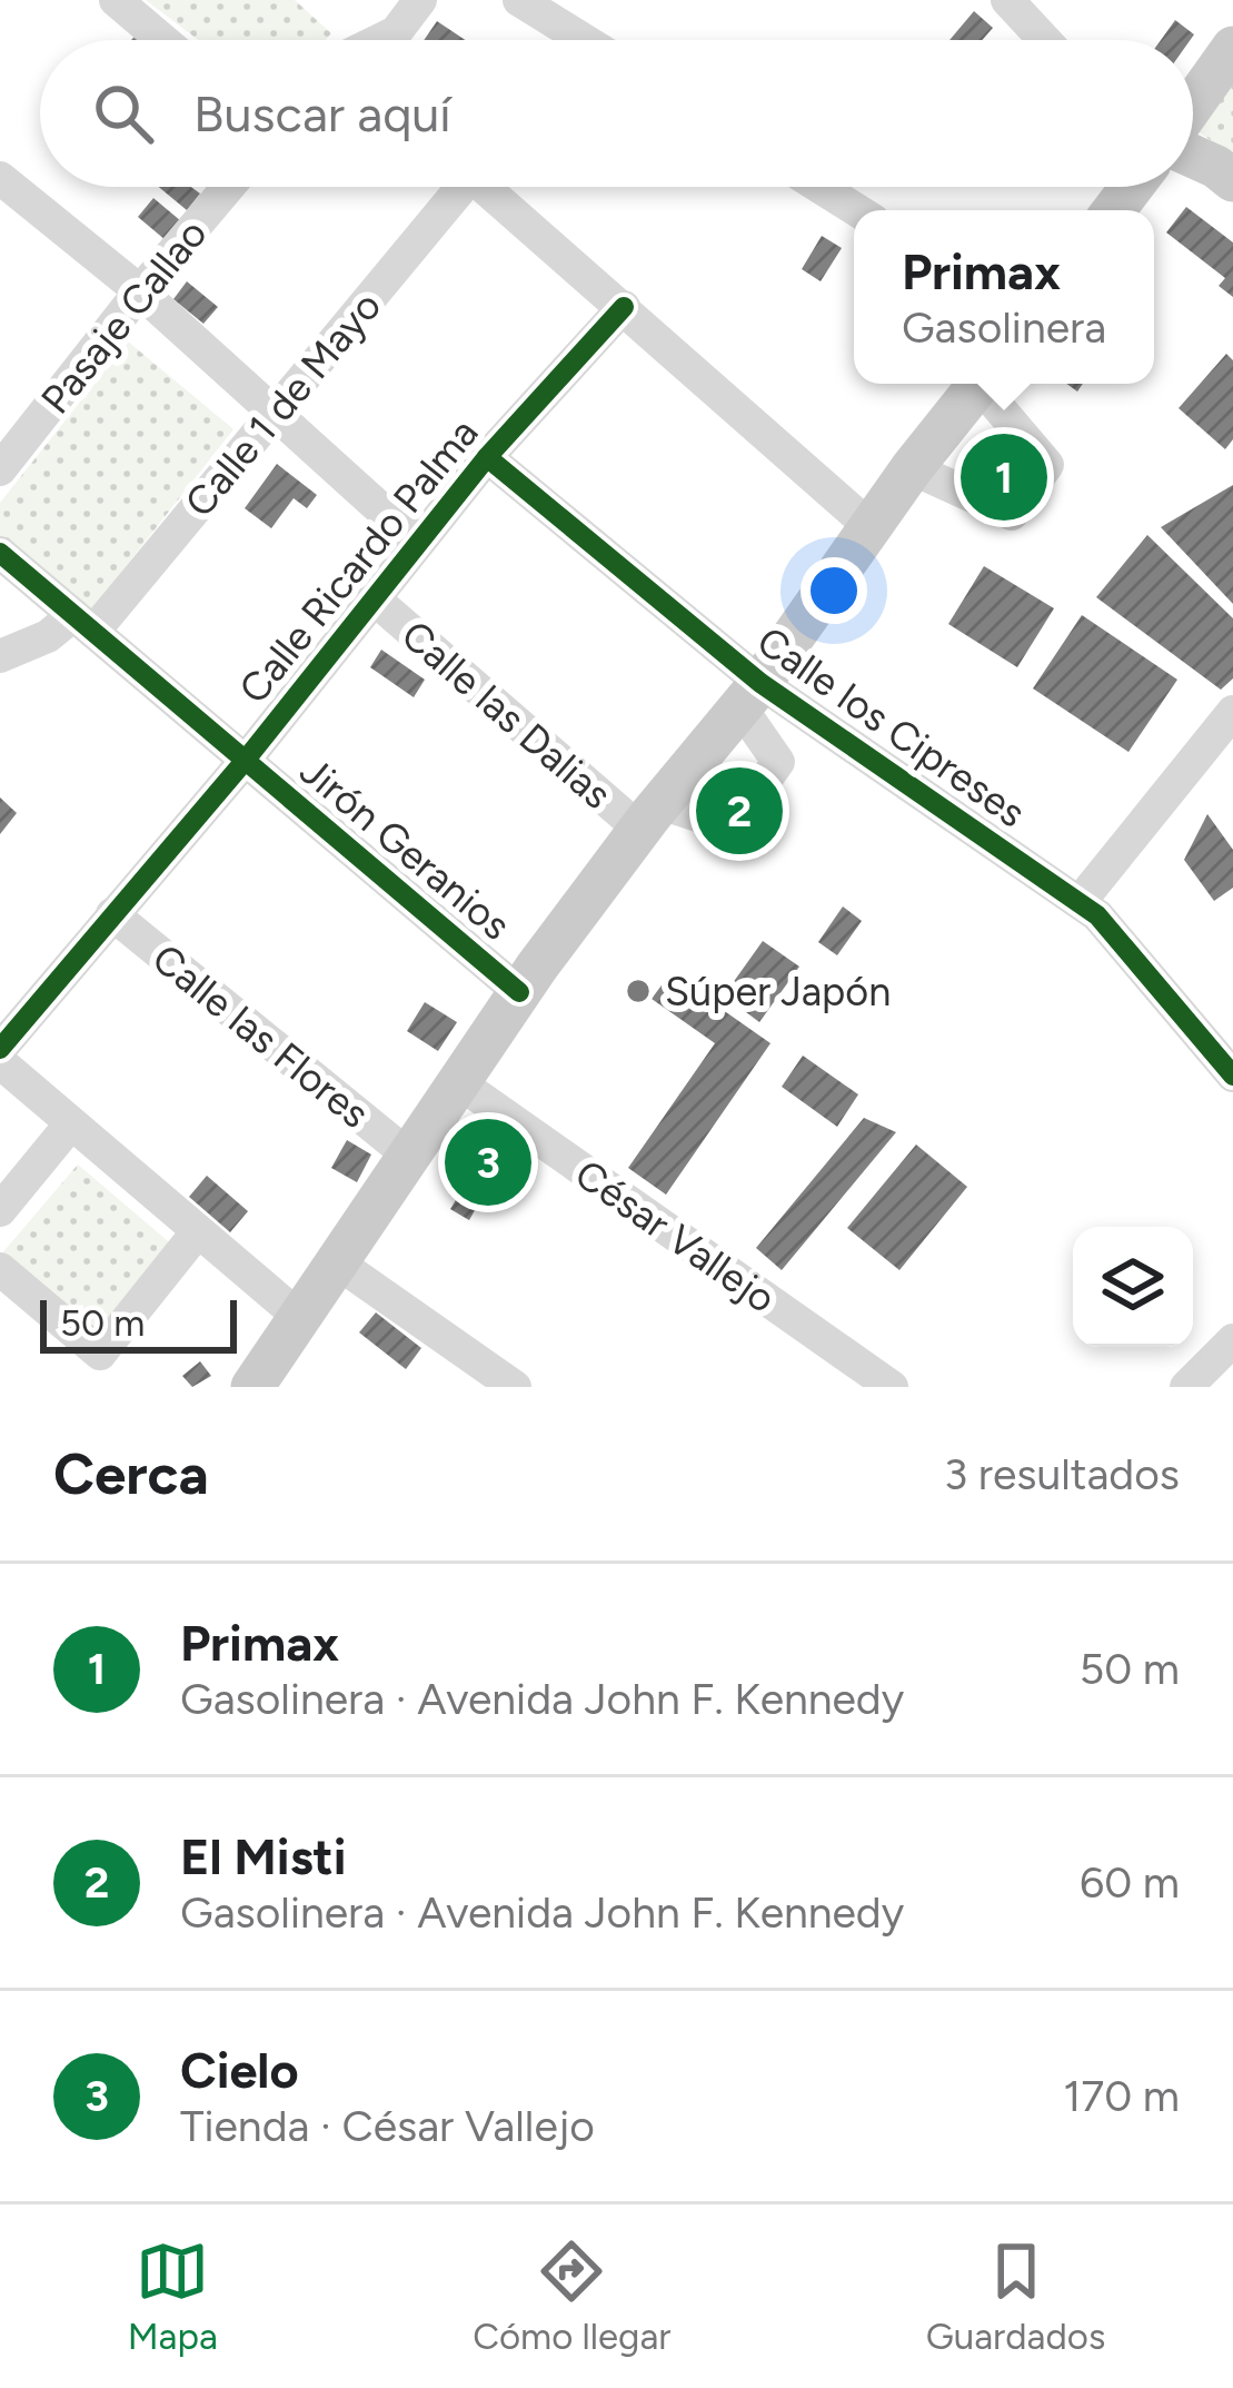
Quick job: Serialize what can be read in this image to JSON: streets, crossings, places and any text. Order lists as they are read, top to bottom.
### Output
{
  "streets": {
    "street": [
      "Pasaje Callao",
      "Calle 1 de Mayo",
      "Calle Ricardo Palma",
      "Calle las Dalias",
      "Calle los Cipreses",
      "Jirón Geranios",
      "Calle las Flores",
      "César Vallejo"
    ]
  },
  "crossings": [
    ["Calle 1 de Mayo", "Jirón Geranios"],
    ["Calle Ricardo Palma", "Calle las Dalias"],
    ["Calle Ricardo Palma", "Calle los Cipreses"],
    ["Calle Ricardo Palma", "Jirón Geranios"],
    ["Calle Ricardo Palma", "Calle las Flores"]
  ],
  "places": ["Súper Japón"],
  "scale_bar": "50 m",
  "page": {
    "search": "Buscar aquí",
    "popup": ["Primax", "Gasolinera"],
    "pins": ["1", "2", "3"],
    "scale": "50 m",
    "heading": ["Cerca", "3 resultados"],
    "list": [
      {
        "mark": "1",
        "name": "Primax",
        "note": "Gasolinera · Avenida John F. Kennedy",
        "value": "50 m"
      },
      {
        "mark": "2",
        "name": "El Misti",
        "note": "Gasolinera · Avenida John F. Kennedy",
        "value": "60 m"
      },
      {
        "mark": "3",
        "name": "Cielo",
        "note": "Tienda · César Vallejo",
        "value": "170 m"
      }
    ],
    "nav": ["Mapa", "Cómo llegar", "Guardados"]
  }
}
